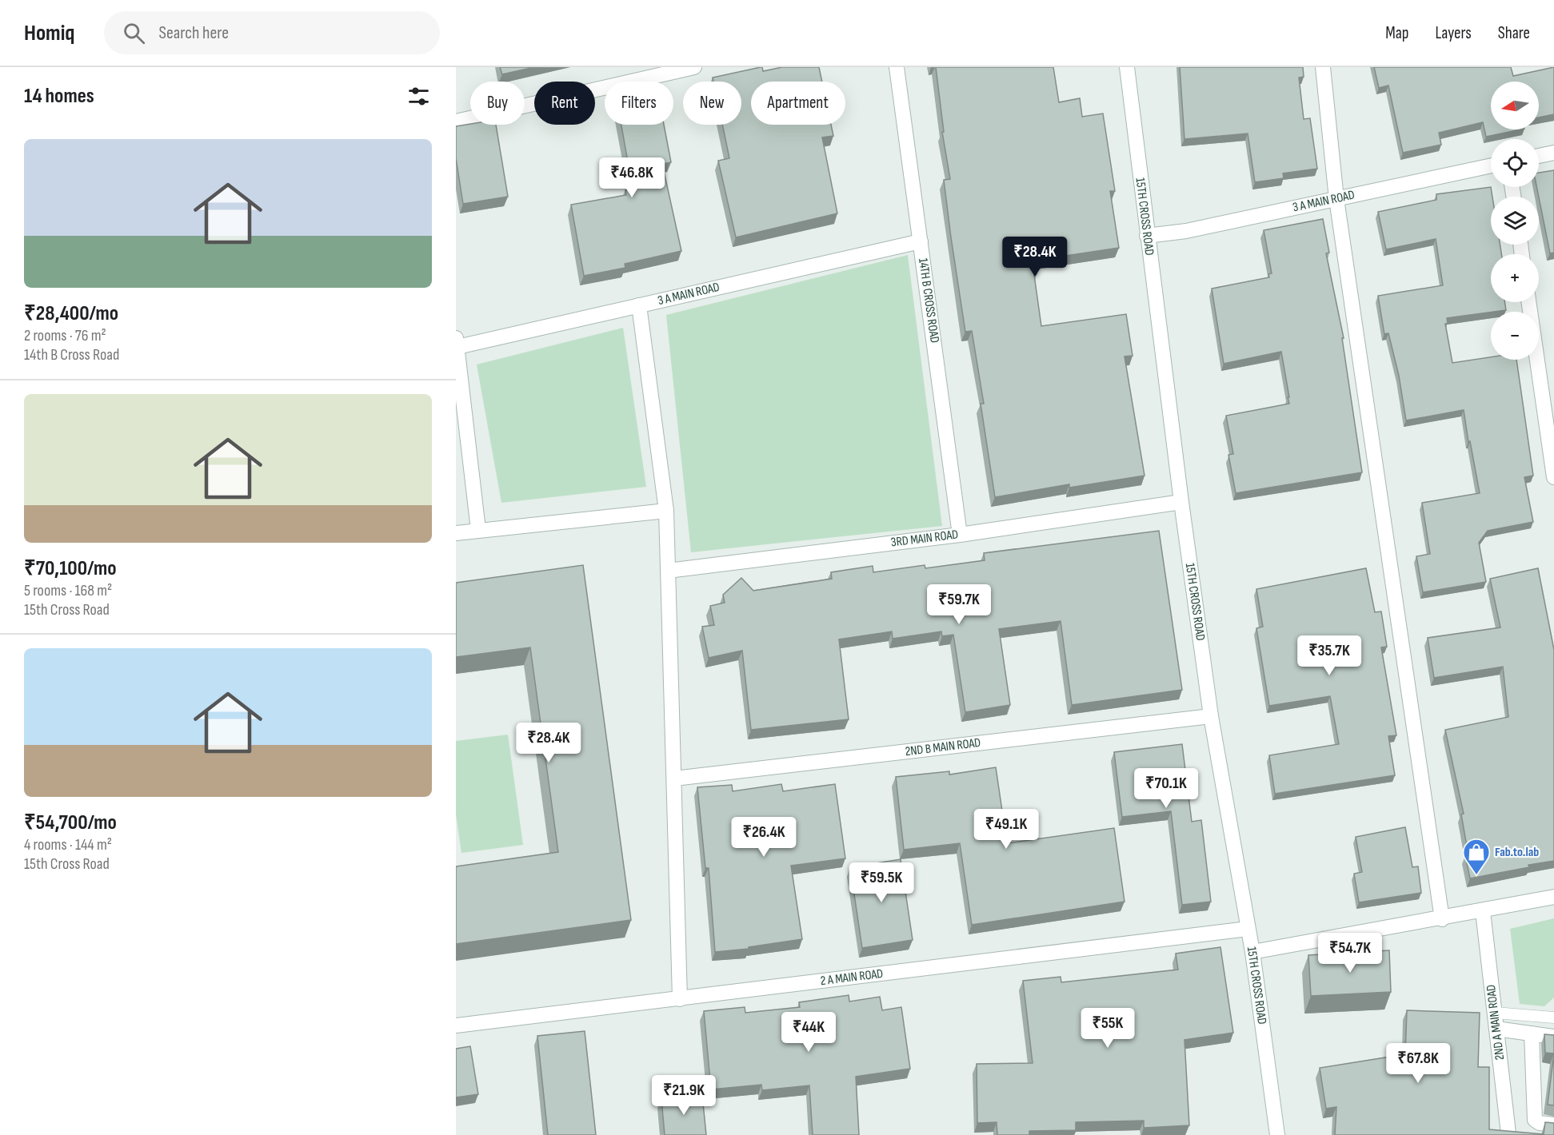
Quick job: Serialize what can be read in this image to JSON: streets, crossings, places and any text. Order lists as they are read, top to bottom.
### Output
{
  "streets": {
    "street": [
      "3 A MAIN ROAD",
      "15TH CROSS ROAD",
      "14TH B CROSS ROAD",
      "3RD MAIN ROAD",
      "2ND B MAIN ROAD",
      "2 A MAIN ROAD",
      "2ND A MAIN ROAD"
    ]
  },
  "crossings": [
    ["3 A MAIN ROAD", "15TH CROSS ROAD"],
    ["3 A MAIN ROAD", "14TH B CROSS ROAD"],
    ["15TH CROSS ROAD", "3RD MAIN ROAD"],
    ["15TH CROSS ROAD", "2ND B MAIN ROAD"],
    ["15TH CROSS ROAD", "2 A MAIN ROAD"],
    ["14TH B CROSS ROAD", "3RD MAIN ROAD"]
  ],
  "places": {
    "shop": ["Fab.to.lab"]
  },
  "north": "left",
  "page": {
    "header": "Homiq",
    "search": "Search here",
    "nav": ["Map", "Layers", "Share"],
    "heading": "14 homes",
    "map_buttons": ["+", "−"],
    "chip": [
      "Buy",
      "Rent",
      "Filters",
      "New",
      "Apartment"
    ],
    "list": [
      {
        "name": "₹28,400/mo",
        "note": "2 rooms · 76 m² · 14th B Cross Road"
      },
      {
        "name": "₹70,100/mo",
        "note": "5 rooms · 168 m² · 15th Cross Road"
      },
      {
        "name": "₹54,700/mo",
        "note": "4 rooms · 144 m² · 15th Cross Road"
      }
    ],
    "price": [
      "₹46.8K",
      "₹28.4K",
      "₹59.7K",
      "₹35.7K",
      "₹28.4K",
      "₹70.1K",
      "₹49.1K",
      "₹26.4K",
      "₹59.5K",
      "₹54.7K",
      "₹55K",
      "₹44K",
      "₹67.8K",
      "₹21.9K"
    ]
  }
}
